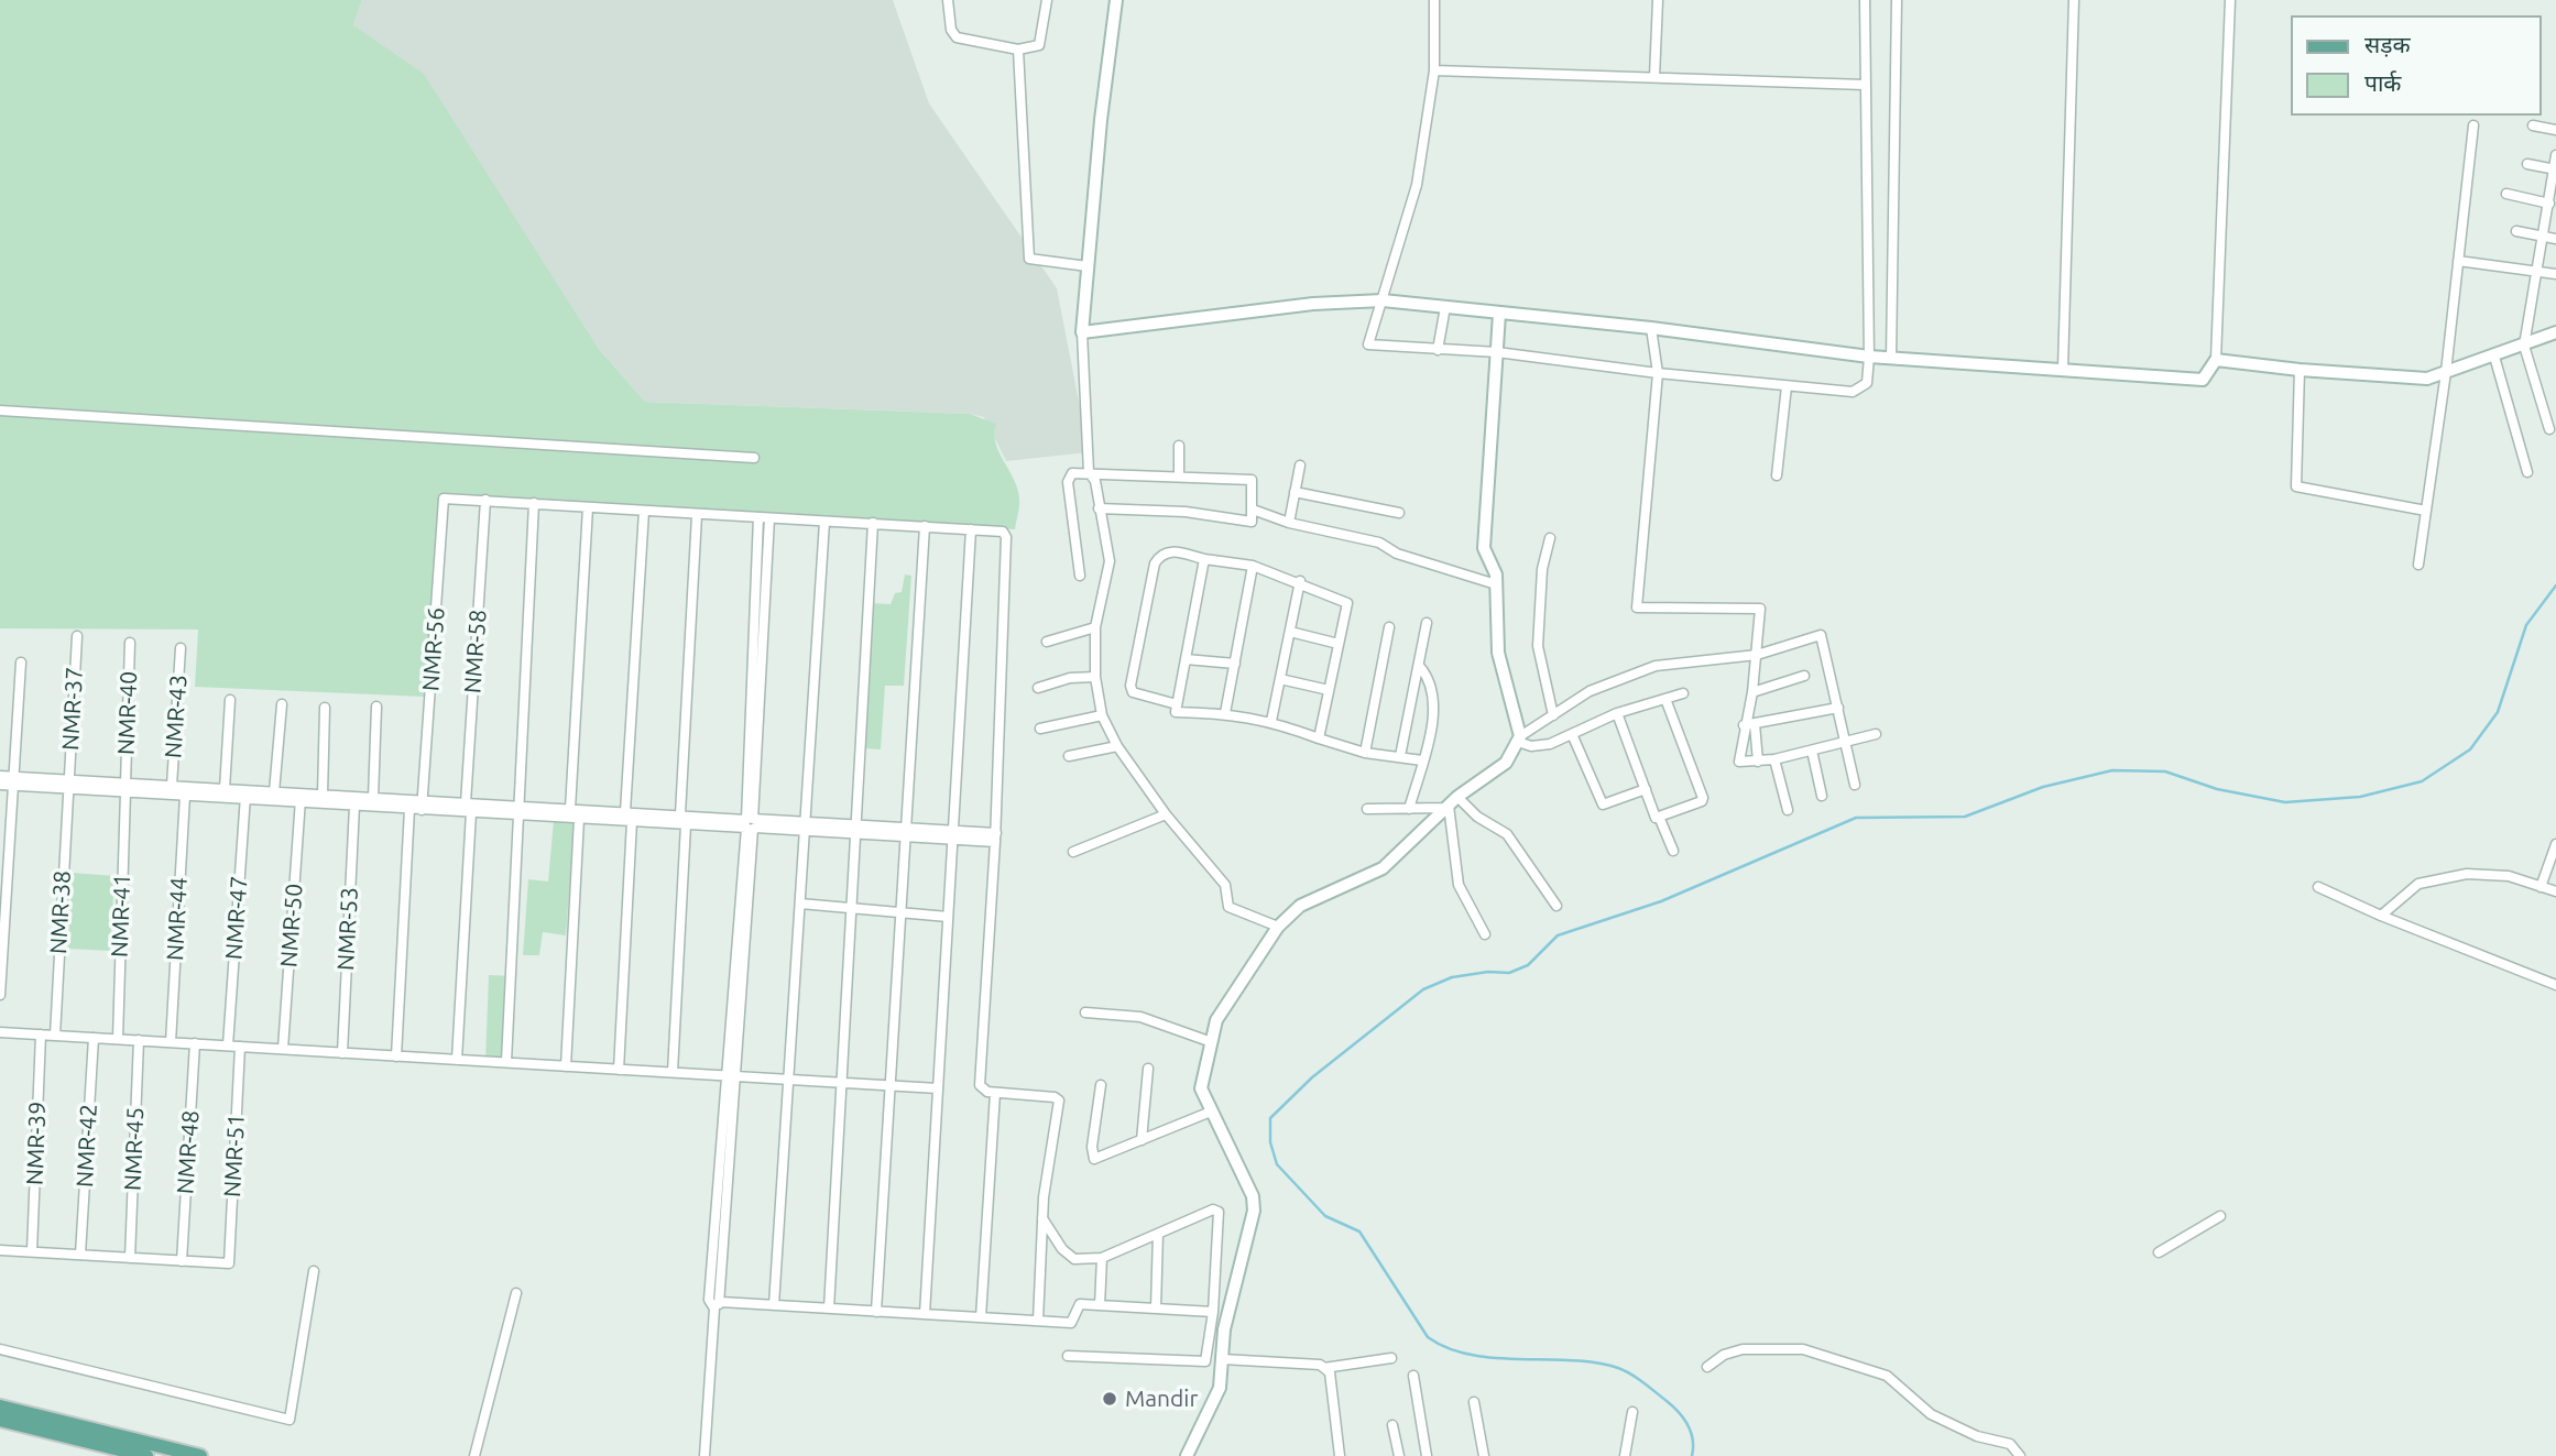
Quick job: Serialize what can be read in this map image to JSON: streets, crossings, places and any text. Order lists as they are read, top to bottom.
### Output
{
  "streets": {
    "street": [
      "NMR-56",
      "NMR-58",
      "NMR-37",
      "NMR-40",
      "NMR-43",
      "NMR-38",
      "NMR-41",
      "NMR-47",
      "NMR-44",
      "NMR-50",
      "NMR-53",
      "NMR-39",
      "NMR-42",
      "NMR-45",
      "NMR-48",
      "NMR-51"
    ]
  },
  "crossings": [
    ["NMR-56", "NMR-58"],
    ["NMR-37", "NMR-38"],
    ["NMR-40", "NMR-41"],
    ["NMR-48", "NMR-51"]
  ],
  "places": ["Mandir"],
  "legend": ["सड़क", "पार्क"]
}
